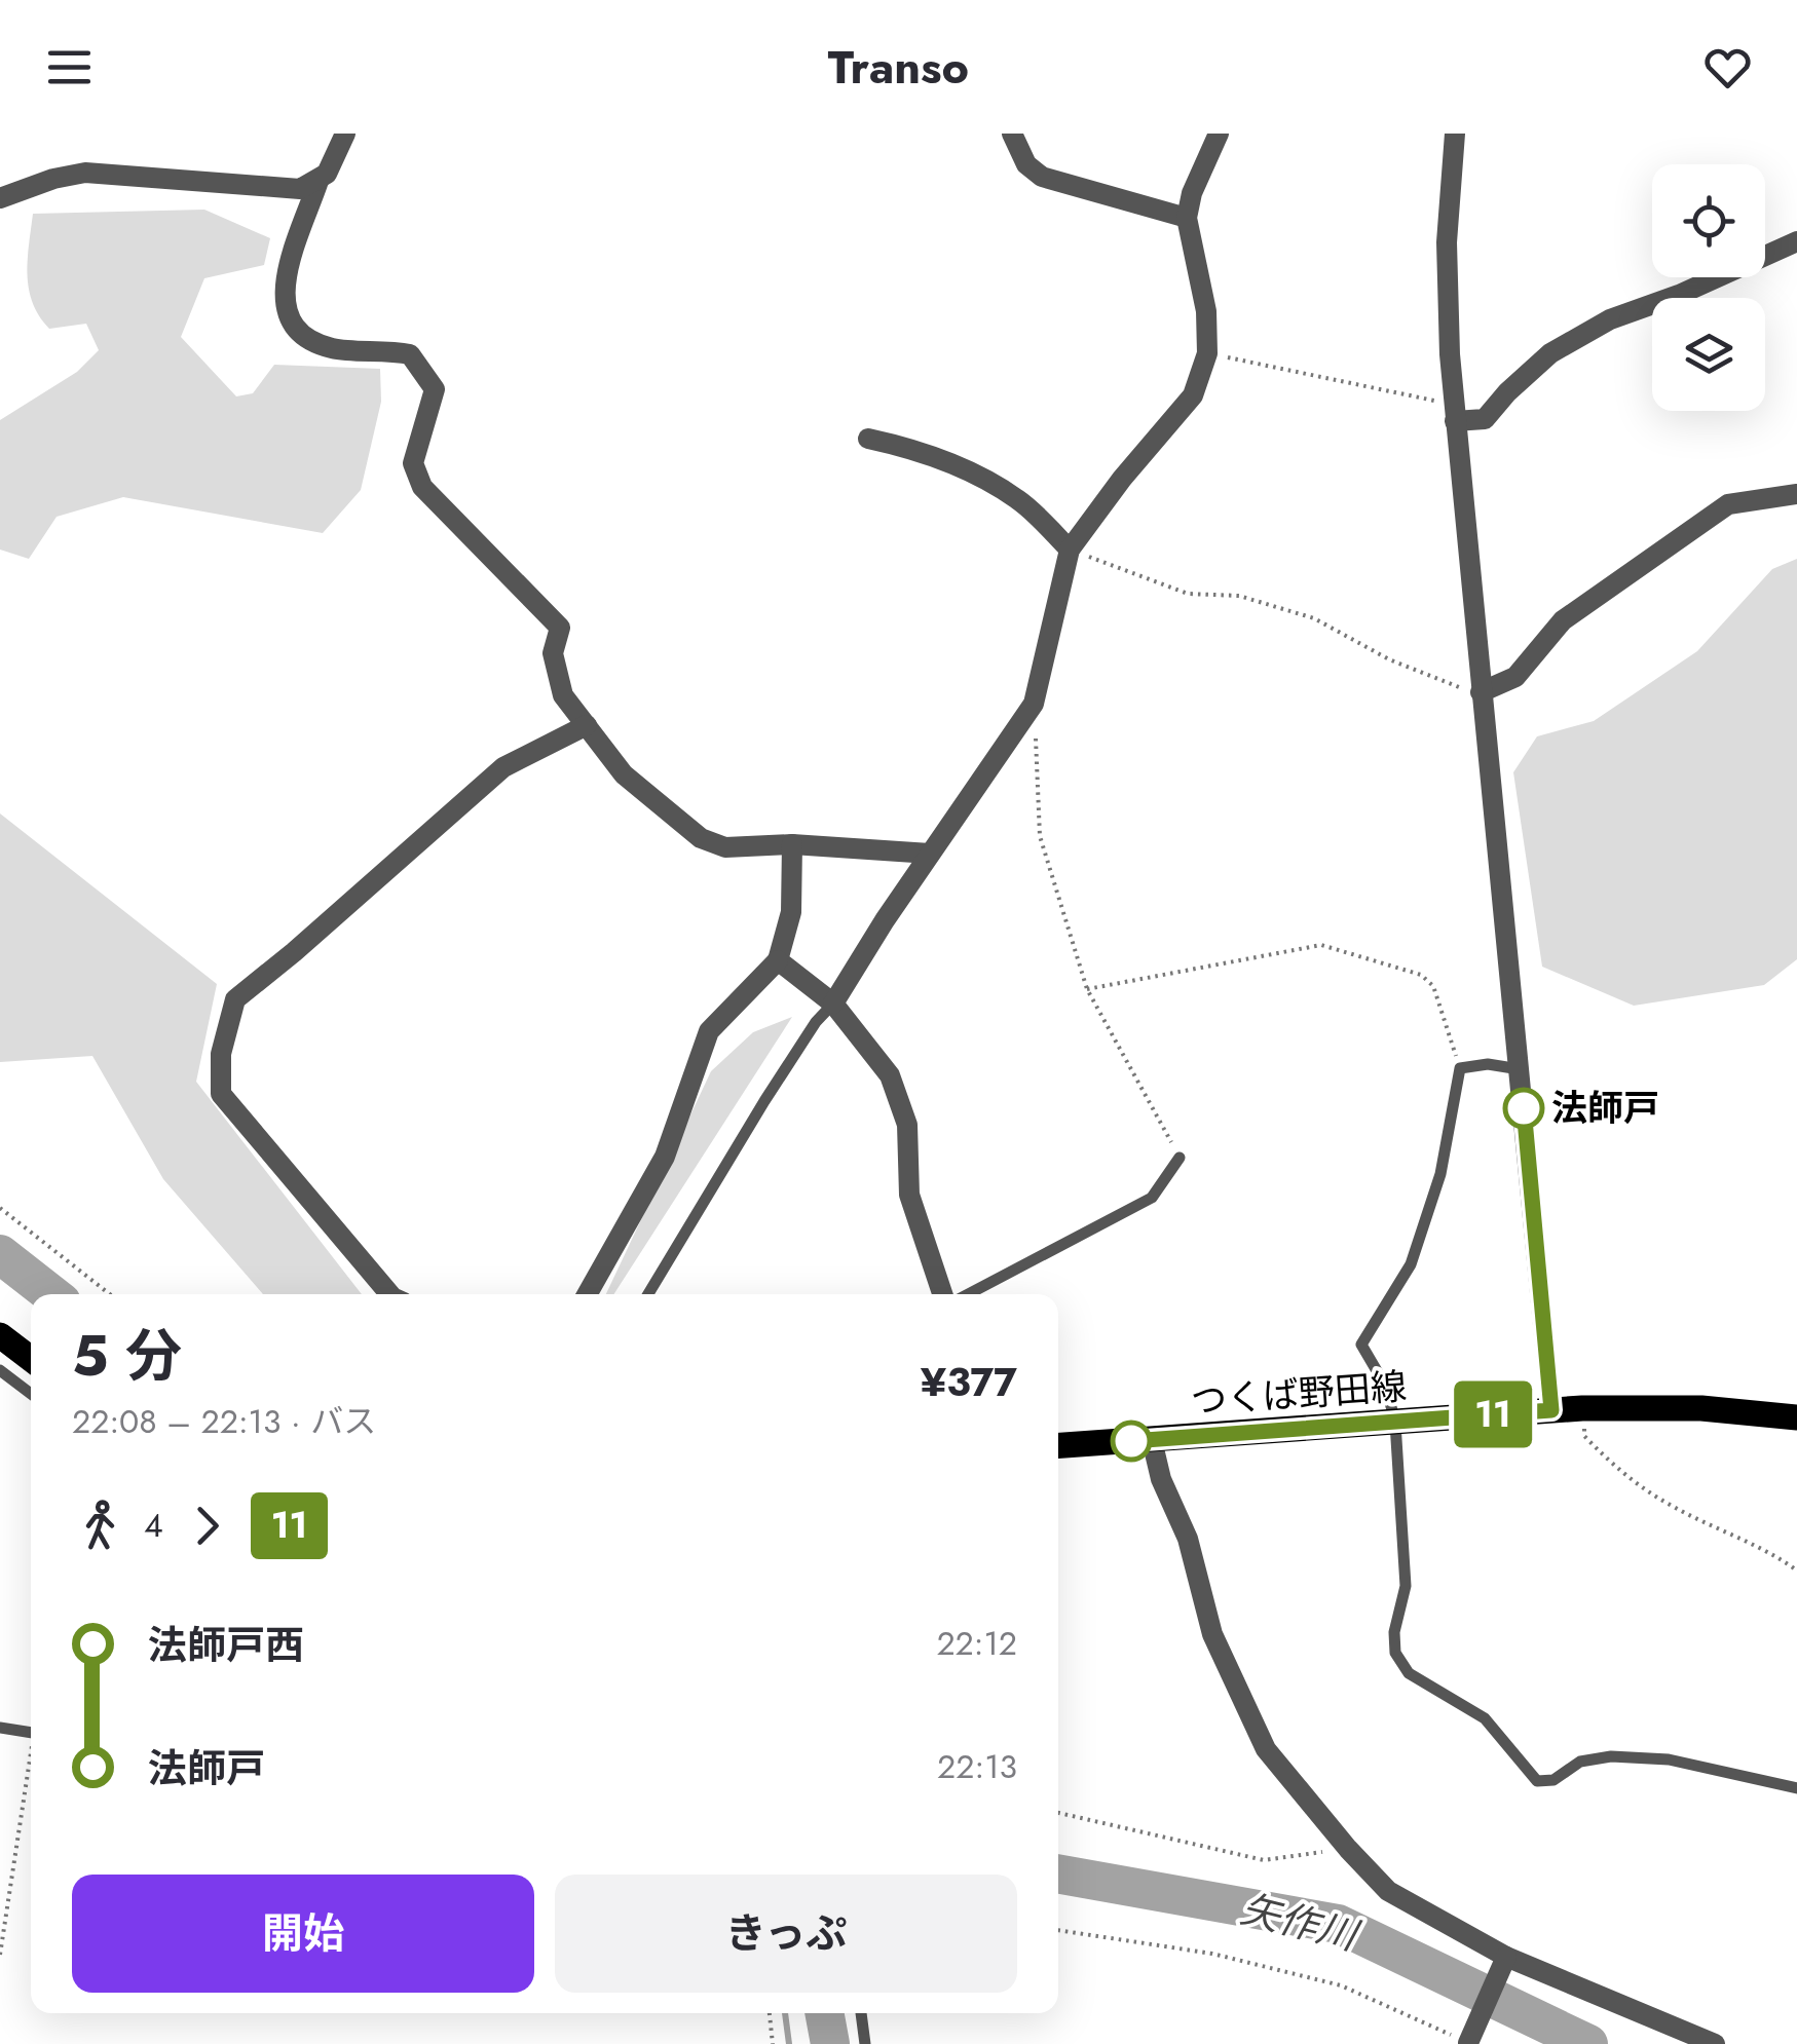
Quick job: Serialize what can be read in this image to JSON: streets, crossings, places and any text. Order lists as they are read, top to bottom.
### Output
{
  "streets": {
    "main road": ["つくば野田線"]
  },
  "water": ["矢作川"],
  "places": ["法師戸"],
  "lines": ["bus line 11"],
  "page": {
    "header": "Transo",
    "on_map": "11",
    "heading": ["5 分", "22:08 – 22:13 · バス", "¥377"],
    "legs": ["4", "11"],
    "list": [
      {
        "name": "法師戸西",
        "value": "22:12"
      },
      {
        "name": "法師戸",
        "value": "22:13"
      }
    ],
    "buttons": ["開始", "きっぷ"]
  }
}
